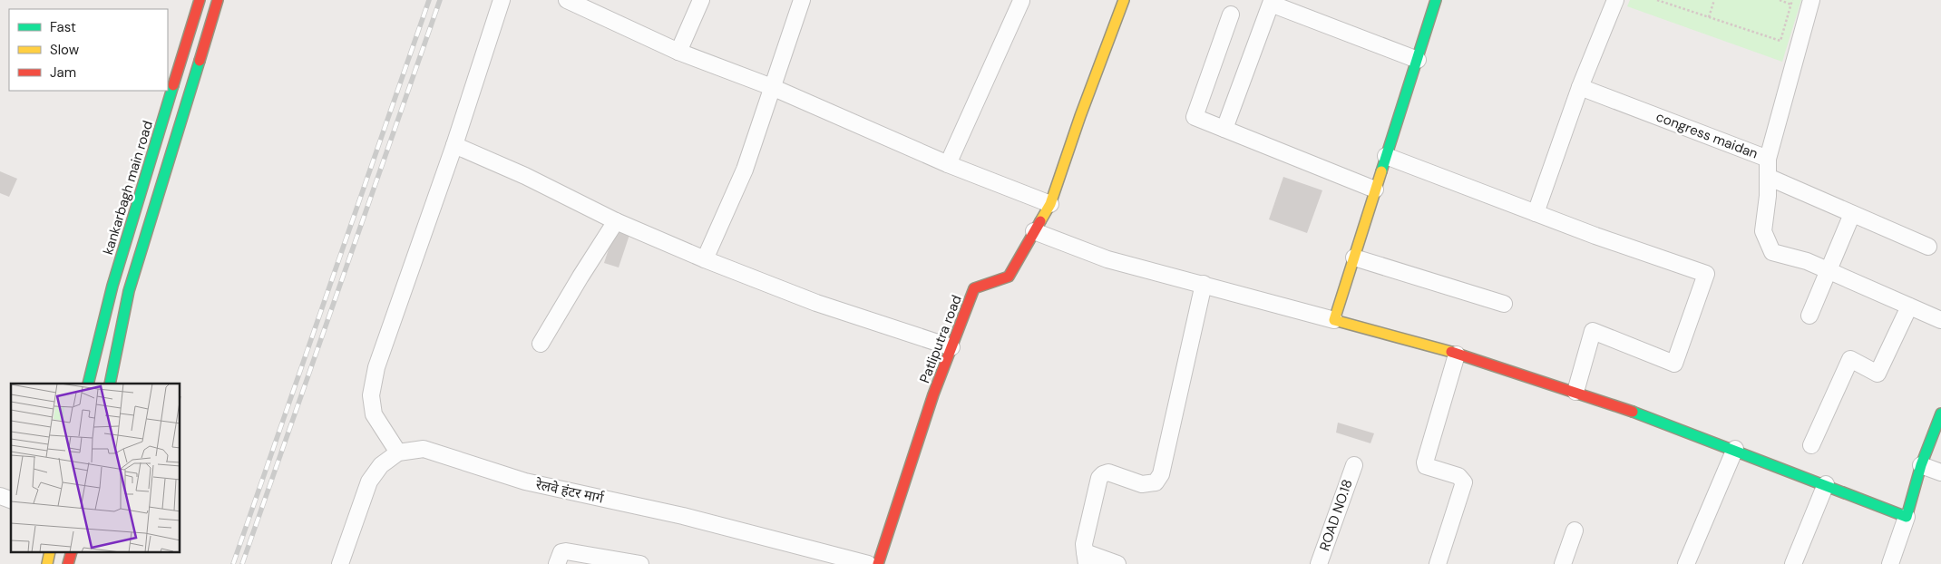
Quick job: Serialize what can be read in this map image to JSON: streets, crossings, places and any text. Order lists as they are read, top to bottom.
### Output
{
  "streets": {
    "main road": ["kankarbagh main road", "Patliputra road"],
    "street": ["congress maidan", "रेलवे हंटर मार्ग", "ROAD NO.18"]
  },
  "legend": ["Fast", "Slow", "Jam"]
}
